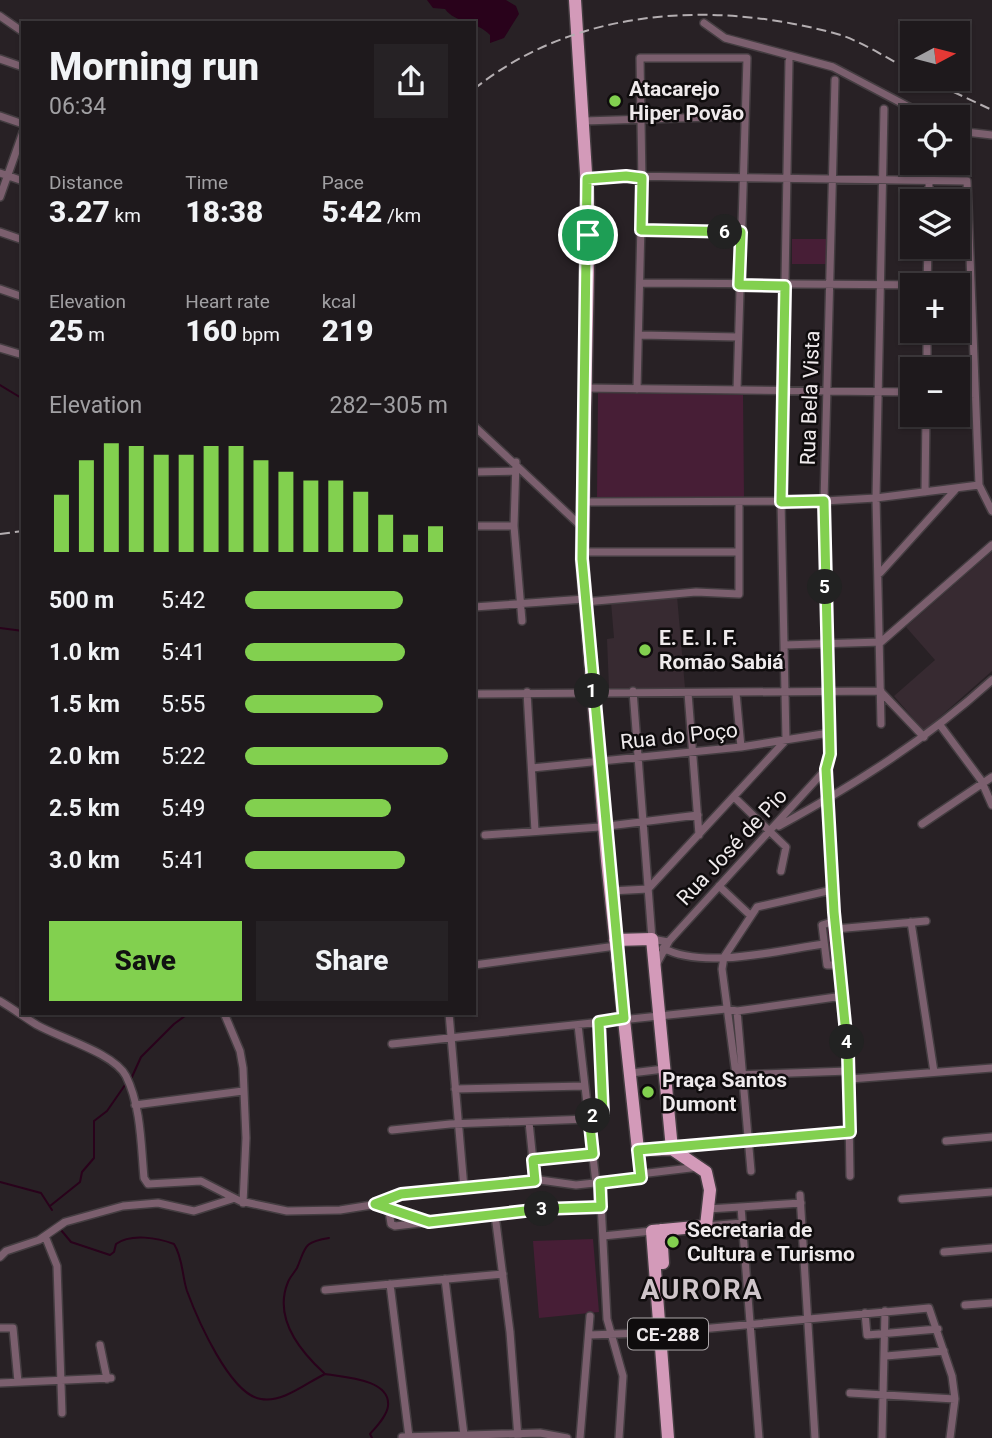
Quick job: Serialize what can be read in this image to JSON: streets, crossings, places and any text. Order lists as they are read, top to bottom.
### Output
{
  "streets": {
    "main road": ["CE-288"],
    "street": ["Rua Bela Vista", "Rua do Poço", "Rua José de Pio"]
  },
  "crossings": [
    ["Rua Bela Vista", "Rua do Poço"],
    ["Rua Bela Vista", "Rua José de Pio"]
  ],
  "districts": ["AURORA"],
  "places": [
    "Atacarejo Hiper Povão",
    "E. E. I. F. Romão Sabiá",
    "Praça Santos Dumont",
    "Secretaria de Cultura e Turismo"
  ],
  "north": "right",
  "page": {
    "map_buttons": ["+", "−"],
    "heading": ["Morning run", "06:34"],
    "stats": [
      ["Distance", "3.27 km"],
      ["Time", "18:38"],
      ["Pace", "5:42 /km"],
      ["Elevation", "25 m"],
      ["Heart rate", "160 bpm"],
      ["kcal", "219"]
    ],
    "pins": [
      "6",
      "5",
      "1",
      "4",
      "2",
      "3"
    ],
    "chart": ["Elevation", "282–305 m"],
    "list": [
      {
        "name": "500 m",
        "note": "5:42"
      },
      {
        "name": "1.0 km",
        "note": "5:41"
      },
      {
        "name": "1.5 km",
        "note": "5:55"
      },
      {
        "name": "2.0 km",
        "note": "5:22"
      },
      {
        "name": "2.5 km",
        "note": "5:49"
      },
      {
        "name": "3.0 km",
        "note": "5:41"
      }
    ],
    "buttons": ["Save", "Share"]
  }
}
